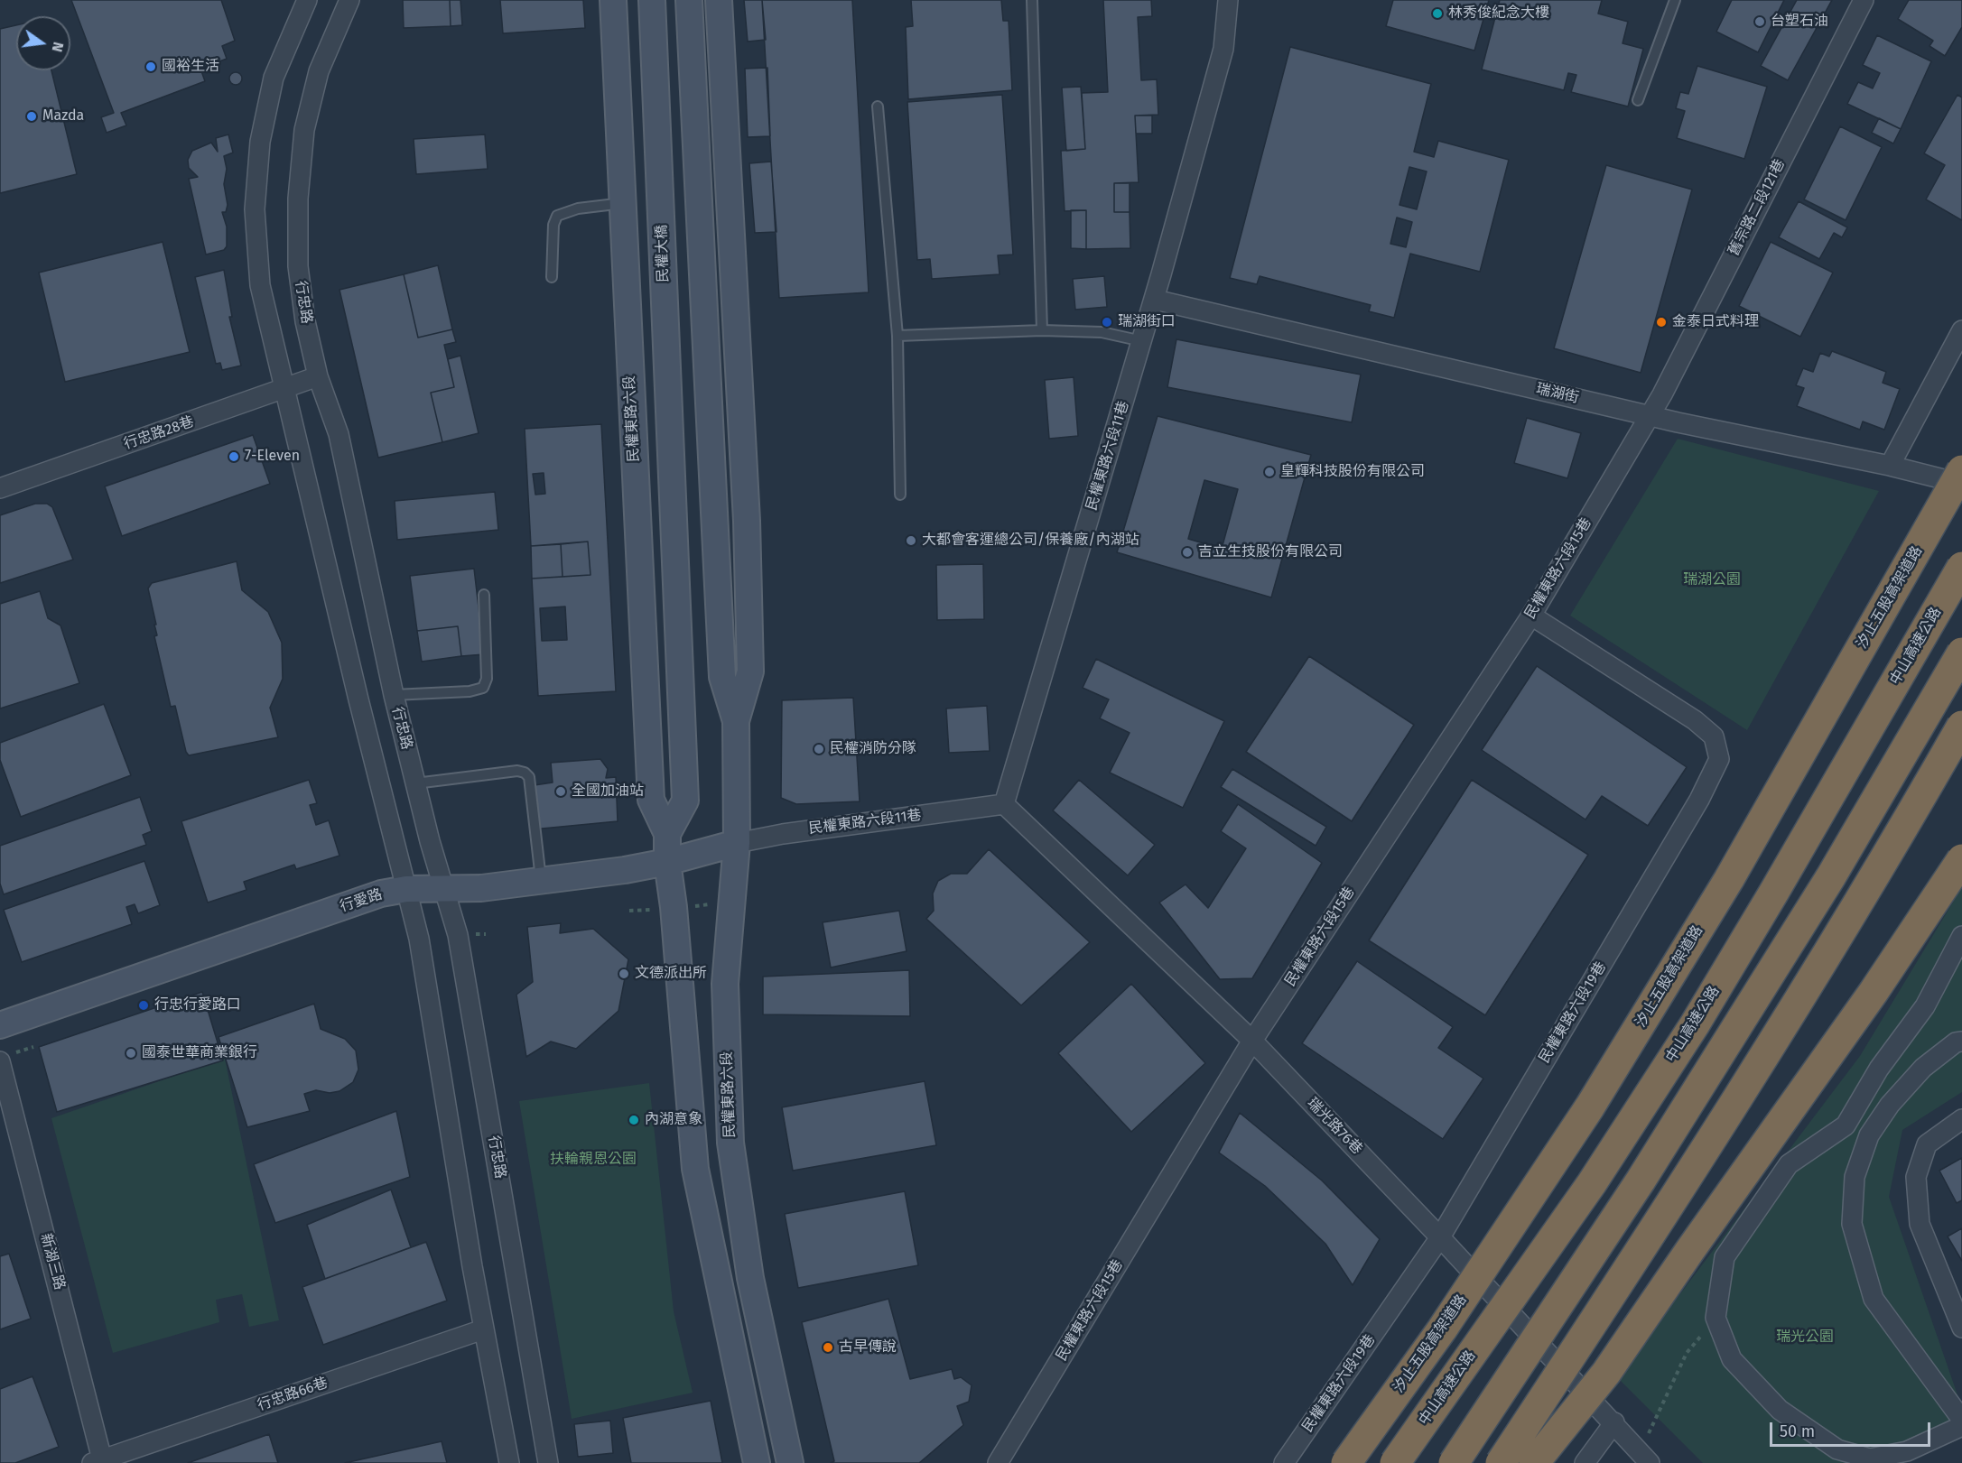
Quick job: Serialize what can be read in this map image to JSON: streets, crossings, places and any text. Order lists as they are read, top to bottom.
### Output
{
  "streets": {
    "highway": ["汐止五股高架道路", "中山高速公路"],
    "main road": ["民權大橋", "民權東路六段", "行愛路"],
    "street": [
      "舊宗路二段121巷",
      "行忠路",
      "瑞湖街",
      "行忠路28巷",
      "民權東路六段11巷",
      "民權東路六段15巷",
      "民權東路六段19巷",
      "瑞光路76巷",
      "新湖三路",
      "行忠路66巷"
    ]
  },
  "crossings": [
    ["舊宗路二段121巷", "瑞湖街"],
    ["舊宗路二段121巷", "民權東路六段15巷"],
    ["民權大橋", "民權東路六段"],
    ["行忠路", "行忠路28巷"],
    ["行忠路", "行愛路"],
    ["瑞湖街", "民權東路六段11巷"],
    ["瑞湖街", "民權東路六段15巷"],
    ["民權東路六段", "民權東路六段11巷"],
    ["民權東路六段", "行愛路"],
    ["民權東路六段11巷", "行愛路"],
    ["民權東路六段11巷", "瑞光路76巷"],
    ["民權東路六段15巷", "民權東路六段19巷"],
    ["民權東路六段15巷", "瑞光路76巷"],
    ["民權東路六段19巷", "瑞光路76巷"],
    ["新湖三路", "行忠路66巷"]
  ],
  "parks": ["瑞湖公園", "扶輪親恩公園", "瑞光公園"],
  "places": [
    "林秀俊紀念大樓",
    "台塑石油",
    "國裕生活",
    "Mazda",
    "瑞湖街口",
    "金泰日式料理",
    "7-Eleven",
    "皇輝科技股份有限公司",
    "大都會客運總公司/保養廠/內湖站",
    "吉立生技股份有限公司",
    "民權消防分隊",
    "全國加油站",
    "文德派出所",
    "行忠行愛路口",
    "國泰世華商業銀行",
    "內湖意象",
    "古早傳說"
  ],
  "scale_bar": "50 m",
  "north": "right"
}
